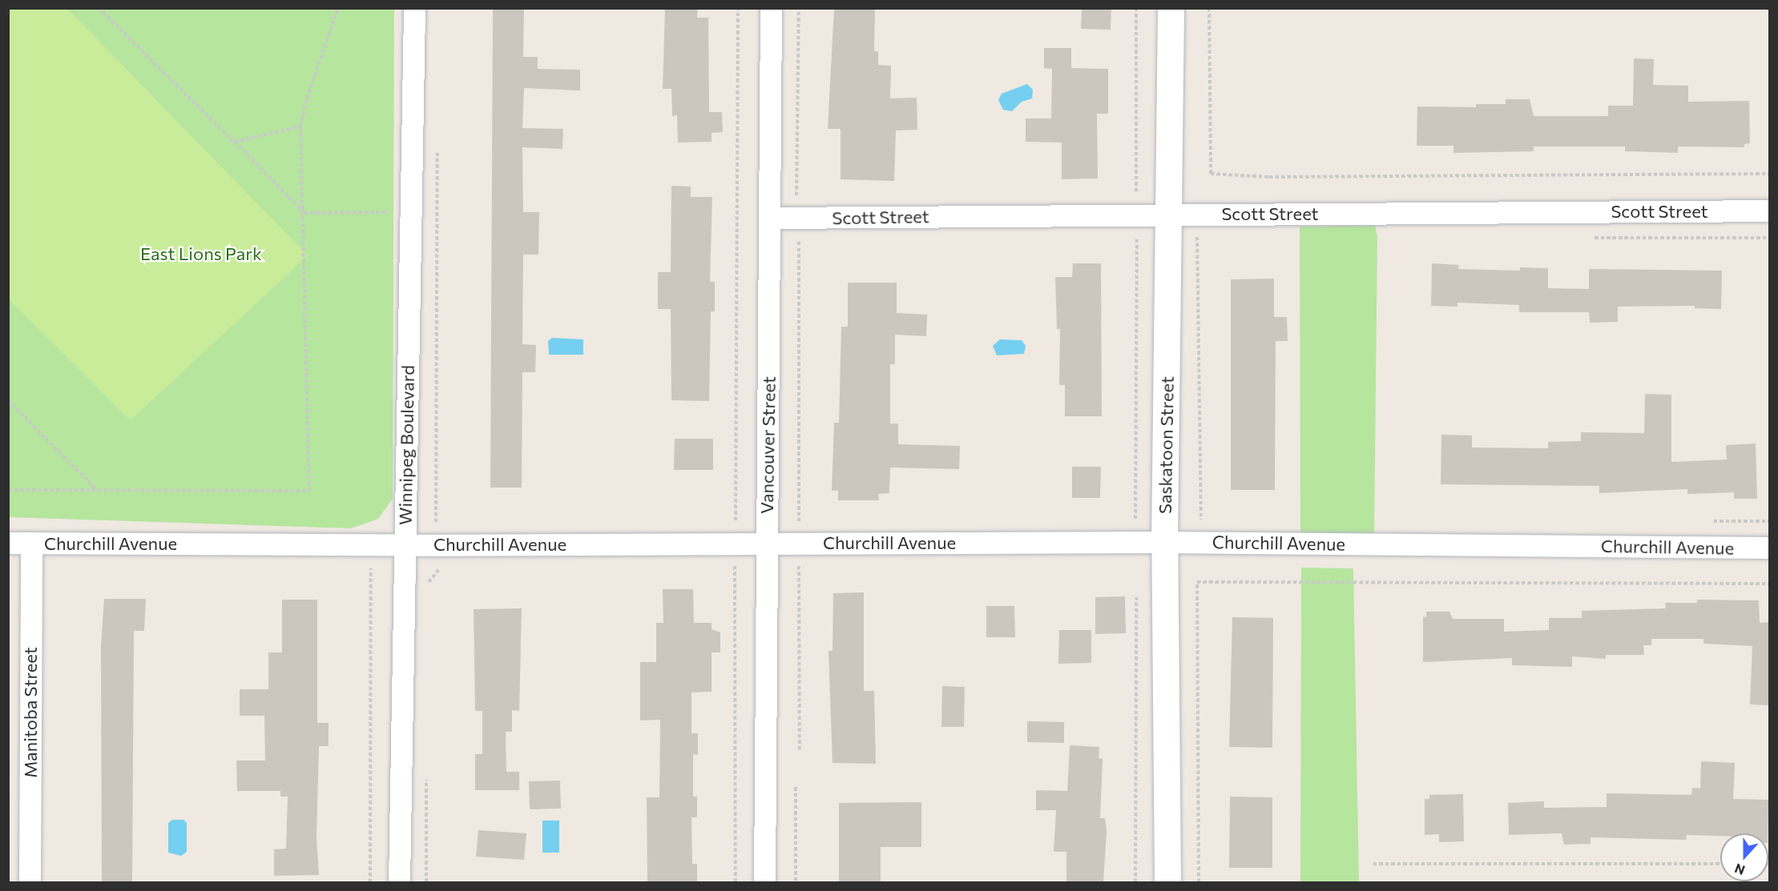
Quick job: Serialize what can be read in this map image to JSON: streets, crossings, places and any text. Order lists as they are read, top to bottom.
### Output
{
  "streets": {
    "street": [
      "Scott Street",
      "Winnipeg Boulevard",
      "Vancouver Street",
      "Saskatoon Street",
      "Churchill Avenue",
      "Manitoba Street"
    ]
  },
  "crossings": [
    ["Scott Street", "Vancouver Street"],
    ["Scott Street", "Saskatoon Street"],
    ["Winnipeg Boulevard", "Churchill Avenue"],
    ["Vancouver Street", "Churchill Avenue"],
    ["Saskatoon Street", "Churchill Avenue"],
    ["Churchill Avenue", "Manitoba Street"]
  ],
  "parks": ["East Lions Park"],
  "north": "bottom"
}
